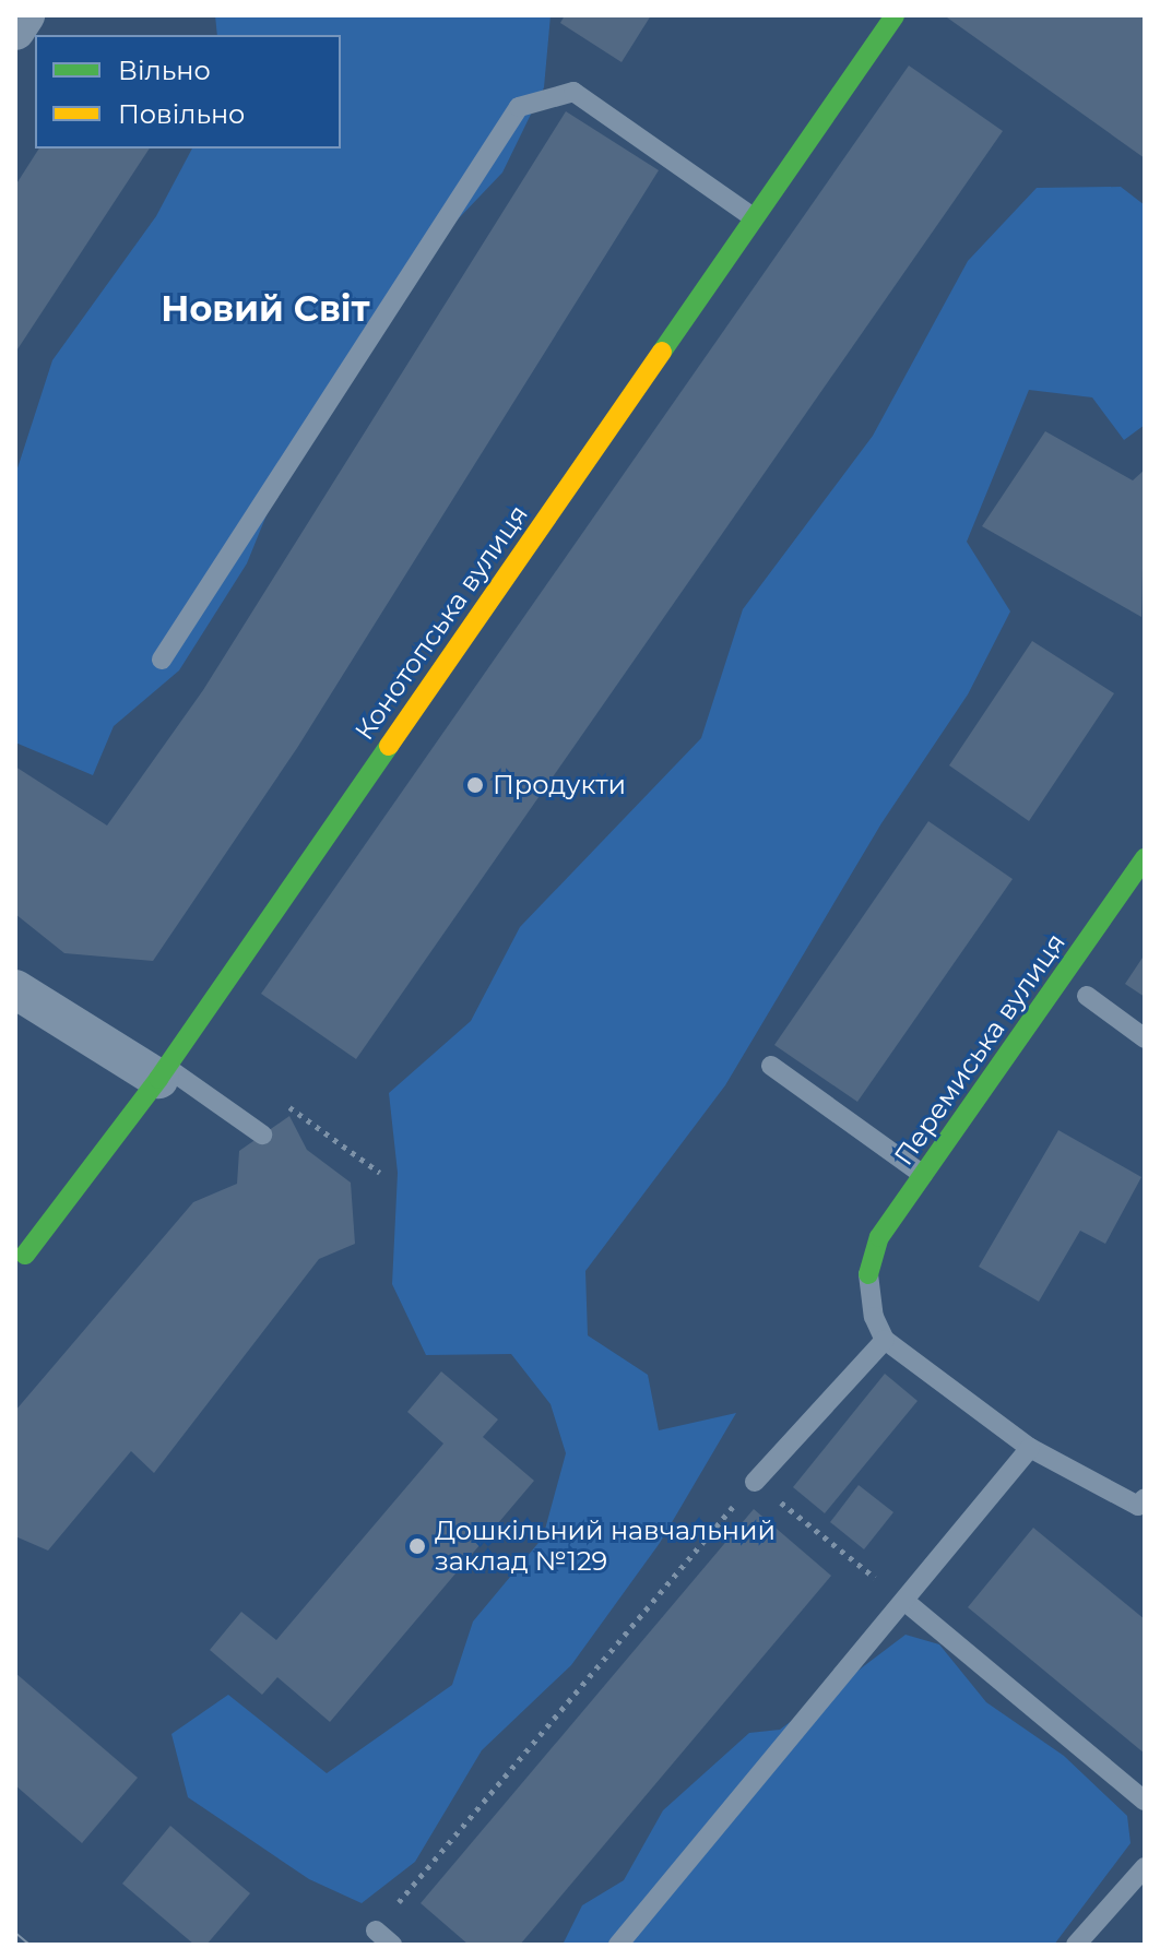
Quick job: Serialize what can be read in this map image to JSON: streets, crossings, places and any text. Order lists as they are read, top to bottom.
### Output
{
  "streets": {
    "street": ["Конотопська вулиця", "Перемиська вулиця"]
  },
  "districts": ["Новий Світ"],
  "places": ["Продукти", "Дошкільний навчальний заклад №129"],
  "legend": ["Вільно", "Повільно"]
}
